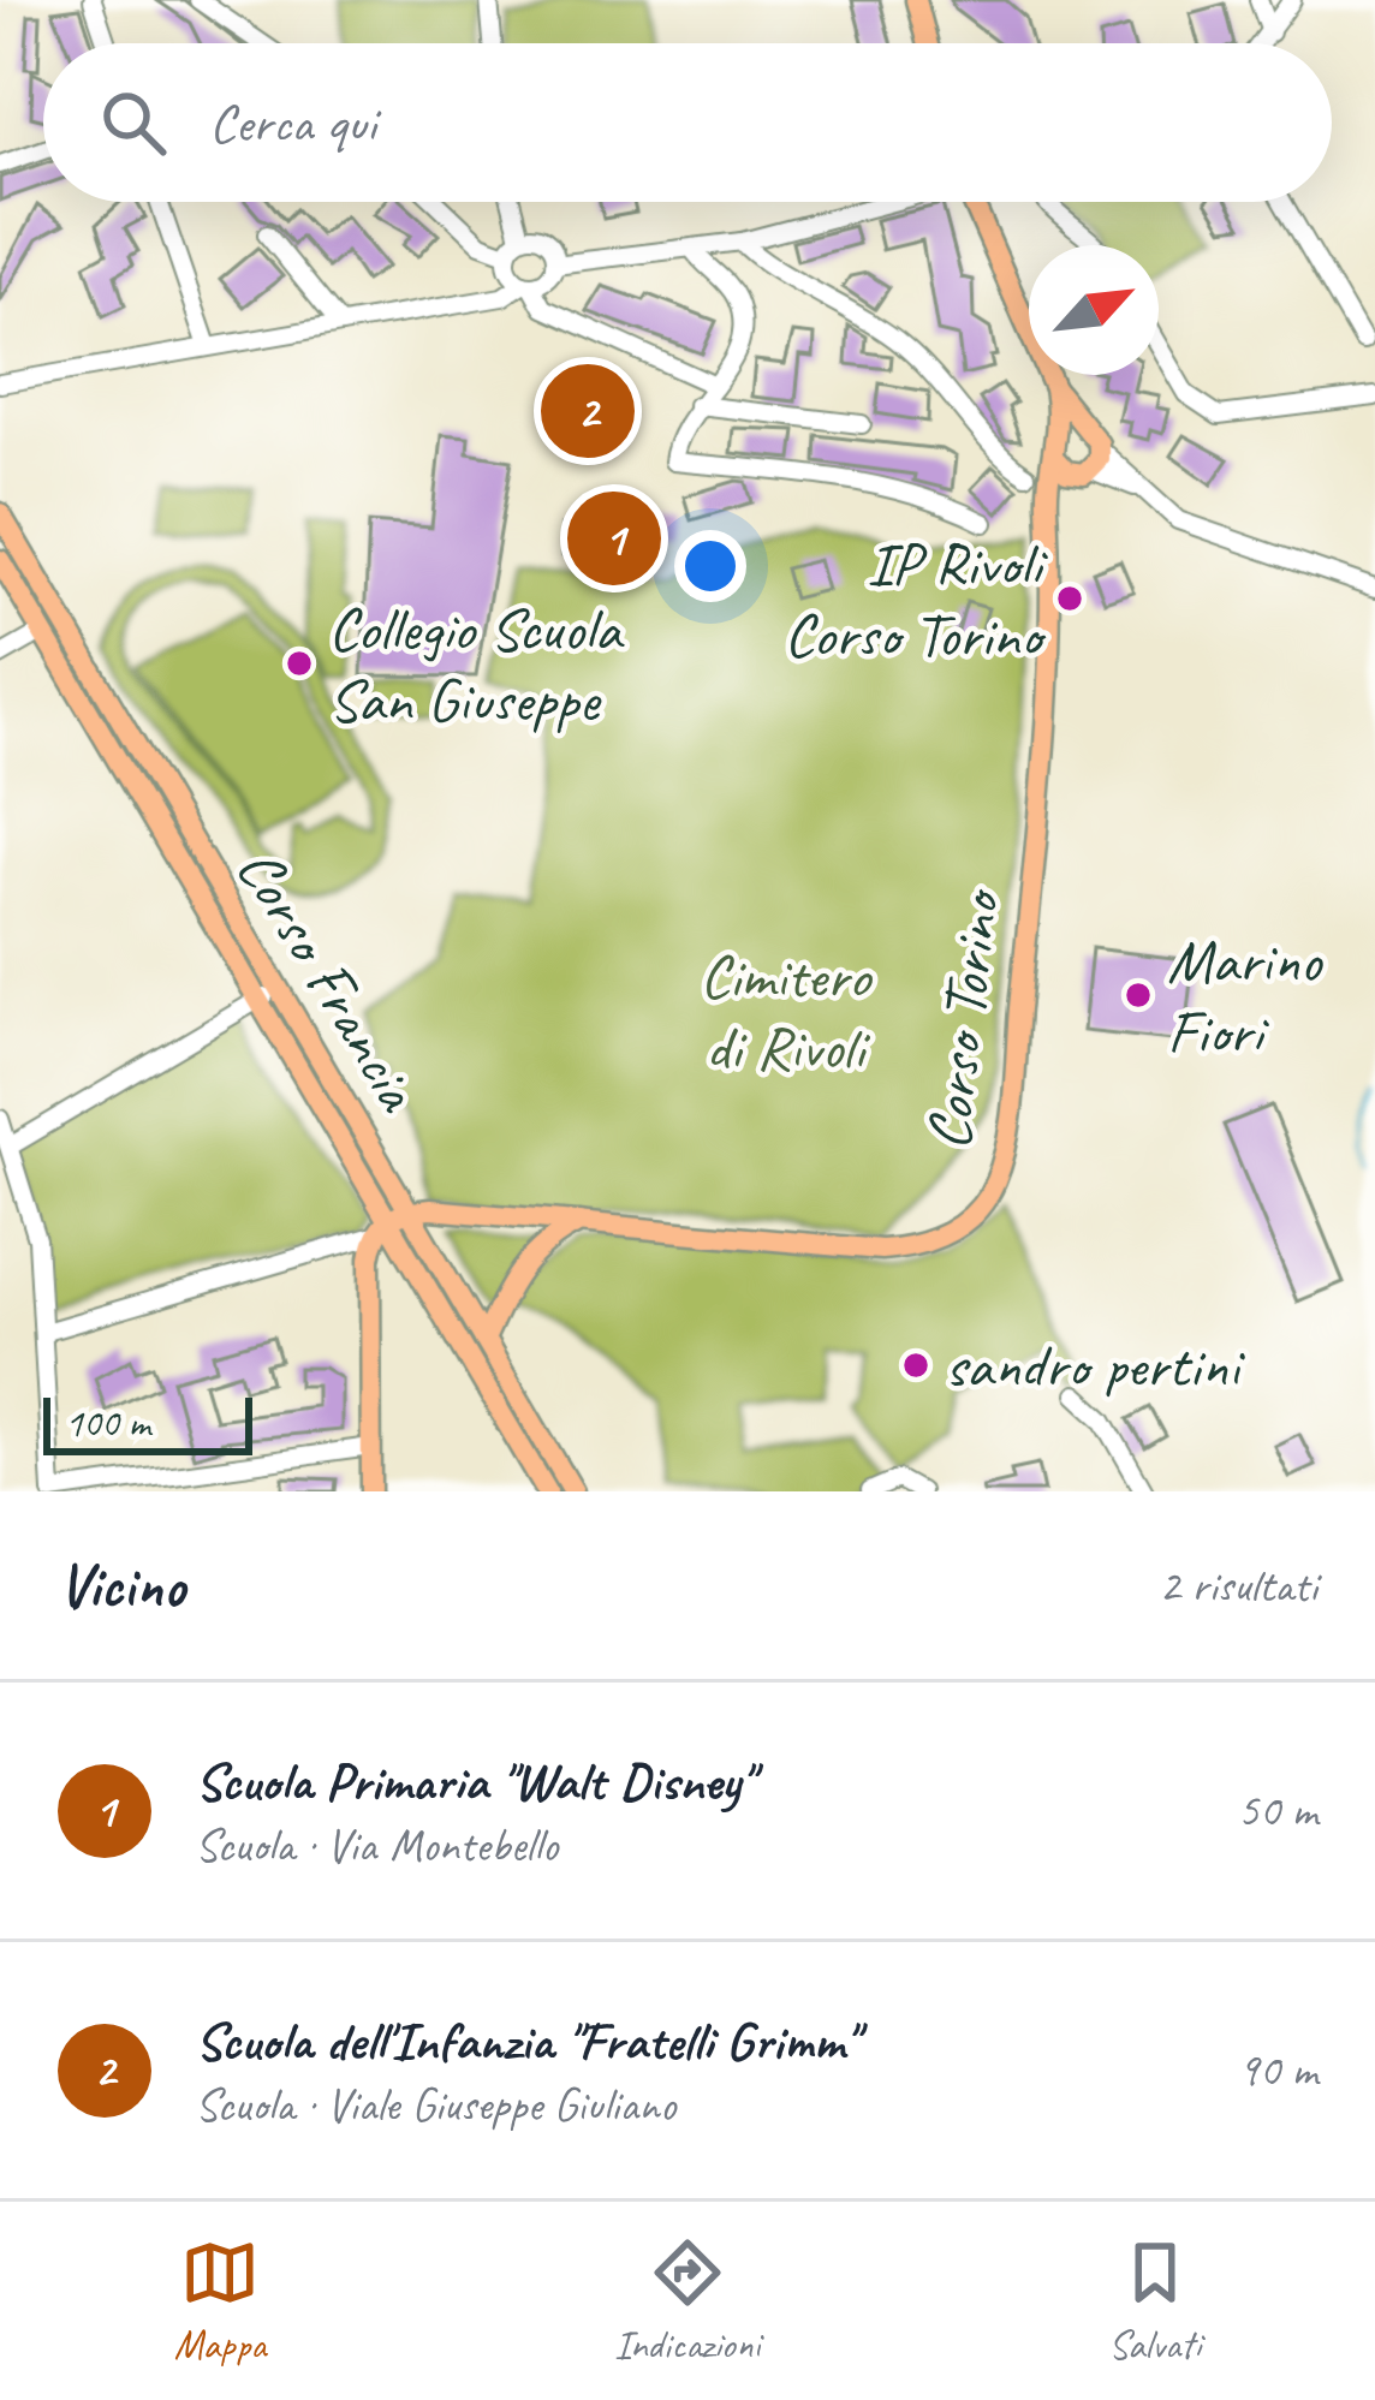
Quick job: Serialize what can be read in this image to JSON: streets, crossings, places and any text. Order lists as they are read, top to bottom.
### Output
{
  "streets": {
    "main road": ["Corso Francia", "Corso Torino"]
  },
  "crossings": [
    ["Corso Francia", "Corso Torino"]
  ],
  "parks": ["Cimitero di Rivoli"],
  "places": [
    "IP Rivoli Corso Torino",
    "Collegio Scuola San Giuseppe",
    "Marino Fiori",
    "sandro pertini"
  ],
  "scale_bar": "100 m",
  "north": "top right",
  "page": {
    "search": "Cerca qui",
    "pins": ["2", "1"],
    "scale": "100 m",
    "heading": ["Vicino", "2 risultati"],
    "list": [
      {
        "mark": "1",
        "name": "Scuola Primaria \"Walt Disney\"",
        "note": "Scuola · Via Montebello",
        "value": "50 m"
      },
      {
        "mark": "2",
        "name": "Scuola dell'Infanzia \"Fratelli Grimm\"",
        "note": "Scuola · Viale Giuseppe Giuliano",
        "value": "90 m"
      }
    ],
    "nav": ["Mappa", "Indicazioni", "Salvati"]
  }
}
